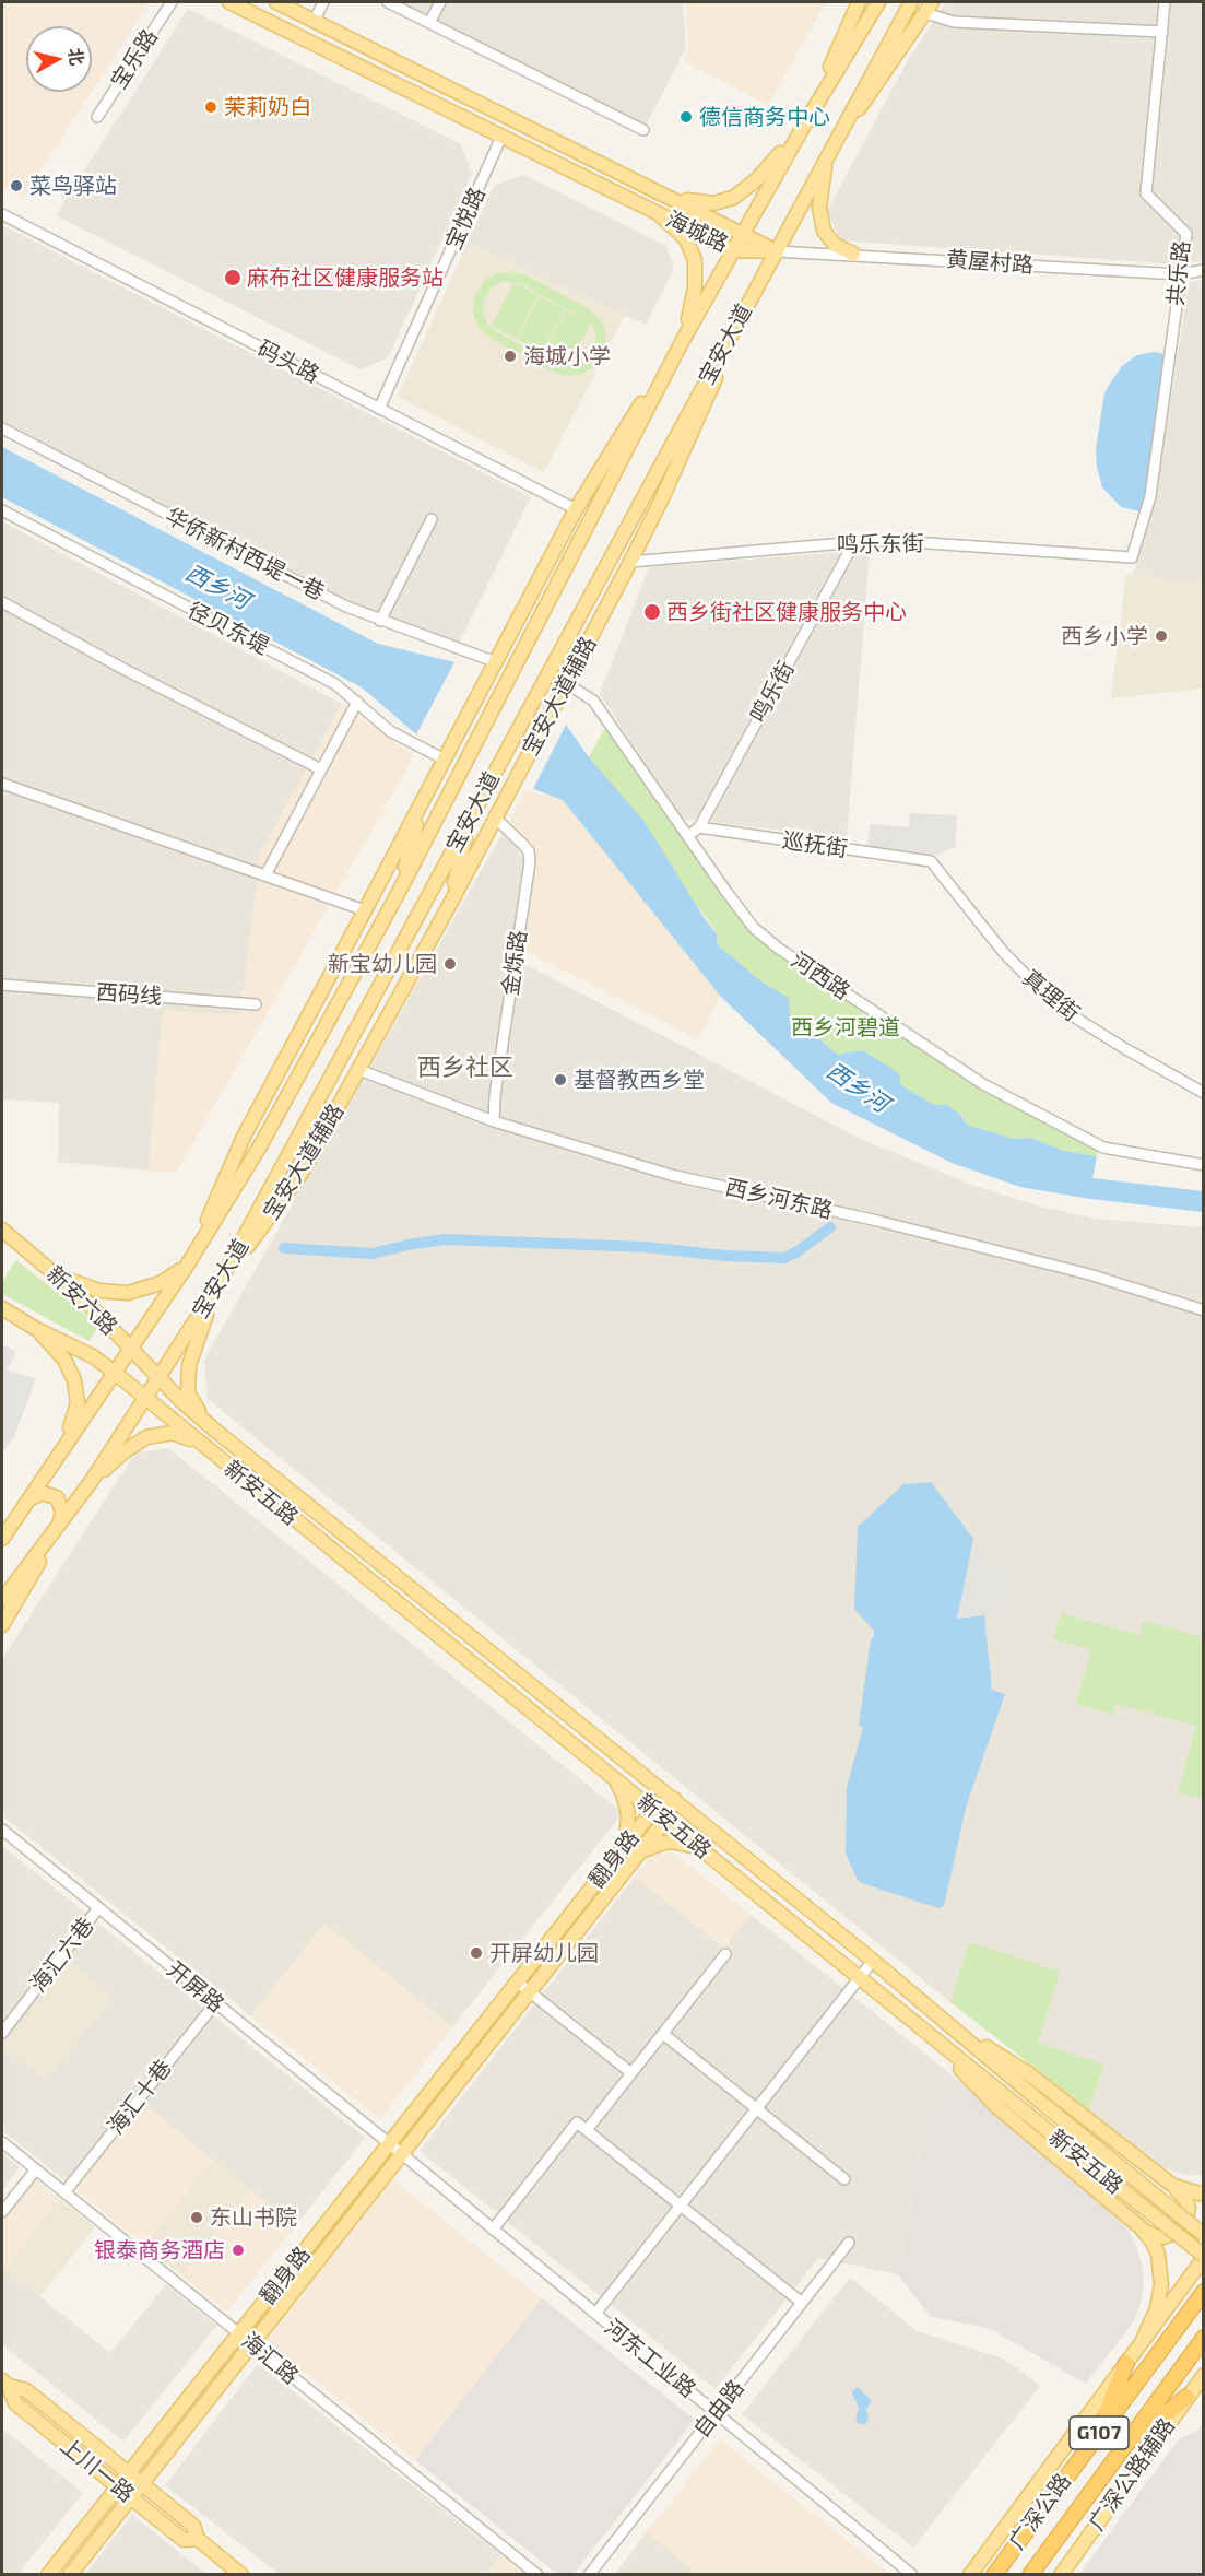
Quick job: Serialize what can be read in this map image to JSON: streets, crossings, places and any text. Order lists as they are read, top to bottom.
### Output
{
  "streets": {
    "highway": ["G107", "广深公路"],
    "main road": [
      "海城路",
      "宝安大道",
      "宝安大道辅路",
      "新安六路",
      "新安五路",
      "翻身路",
      "上川一路",
      "广深公路辅路"
    ],
    "street": [
      "宝乐路",
      "宝悦路",
      "黄屋村路",
      "共乐路",
      "码头路",
      "鸣乐东街",
      "华侨新村西堤一巷",
      "径贝东堤",
      "鸣乐街",
      "巡抚街",
      "金烁路",
      "河西路",
      "西码线",
      "真理街",
      "西乡河东路",
      "海汇六巷",
      "开屏路",
      "海汇十巷",
      "海汇路",
      "河东工业路",
      "自由路"
    ]
  },
  "crossings": [
    ["宝悦路", "海城路"],
    ["宝悦路", "码头路"],
    ["海城路", "黄屋村路"],
    ["海城路", "宝安大道"],
    ["黄屋村路", "共乐路"],
    ["黄屋村路", "宝安大道"],
    ["共乐路", "鸣乐东街"],
    ["宝安大道", "宝安大道辅路"],
    ["宝安大道", "新安六路"],
    ["宝安大道", "新安五路"],
    ["鸣乐东街", "鸣乐街"],
    ["鸣乐东街", "宝安大道辅路"],
    ["鸣乐街", "巡抚街"],
    ["宝安大道辅路", "金烁路"],
    ["宝安大道辅路", "河西路"],
    ["宝安大道辅路", "西乡河东路"],
    ["巡抚街", "真理街"],
    ["金烁路", "西乡河东路"],
    ["新安六路", "新安五路"],
    ["新安五路", "翻身路"],
    ["翻身路", "开屏路"],
    ["翻身路", "海汇路"],
    ["翻身路", "河东工业路"],
    ["翻身路", "上川一路"],
    ["海汇六巷", "开屏路"],
    ["开屏路", "海汇十巷"],
    ["开屏路", "河东工业路"],
    ["海汇十巷", "海汇路"],
    ["河东工业路", "自由路"]
  ],
  "districts": ["西乡社区"],
  "water": ["西乡河"],
  "parks": ["西乡河碧道"],
  "places": [
    "茉莉奶白",
    "德信商务中心",
    "菜鸟驿站",
    "麻布社区健康服务站",
    "海城小学",
    "西乡街社区健康服务中心",
    "西乡小学",
    "新宝幼儿园",
    "基督教西乡堂",
    "开屏幼儿园",
    "东山书院",
    "银泰商务酒店"
  ],
  "north": "right"
}
